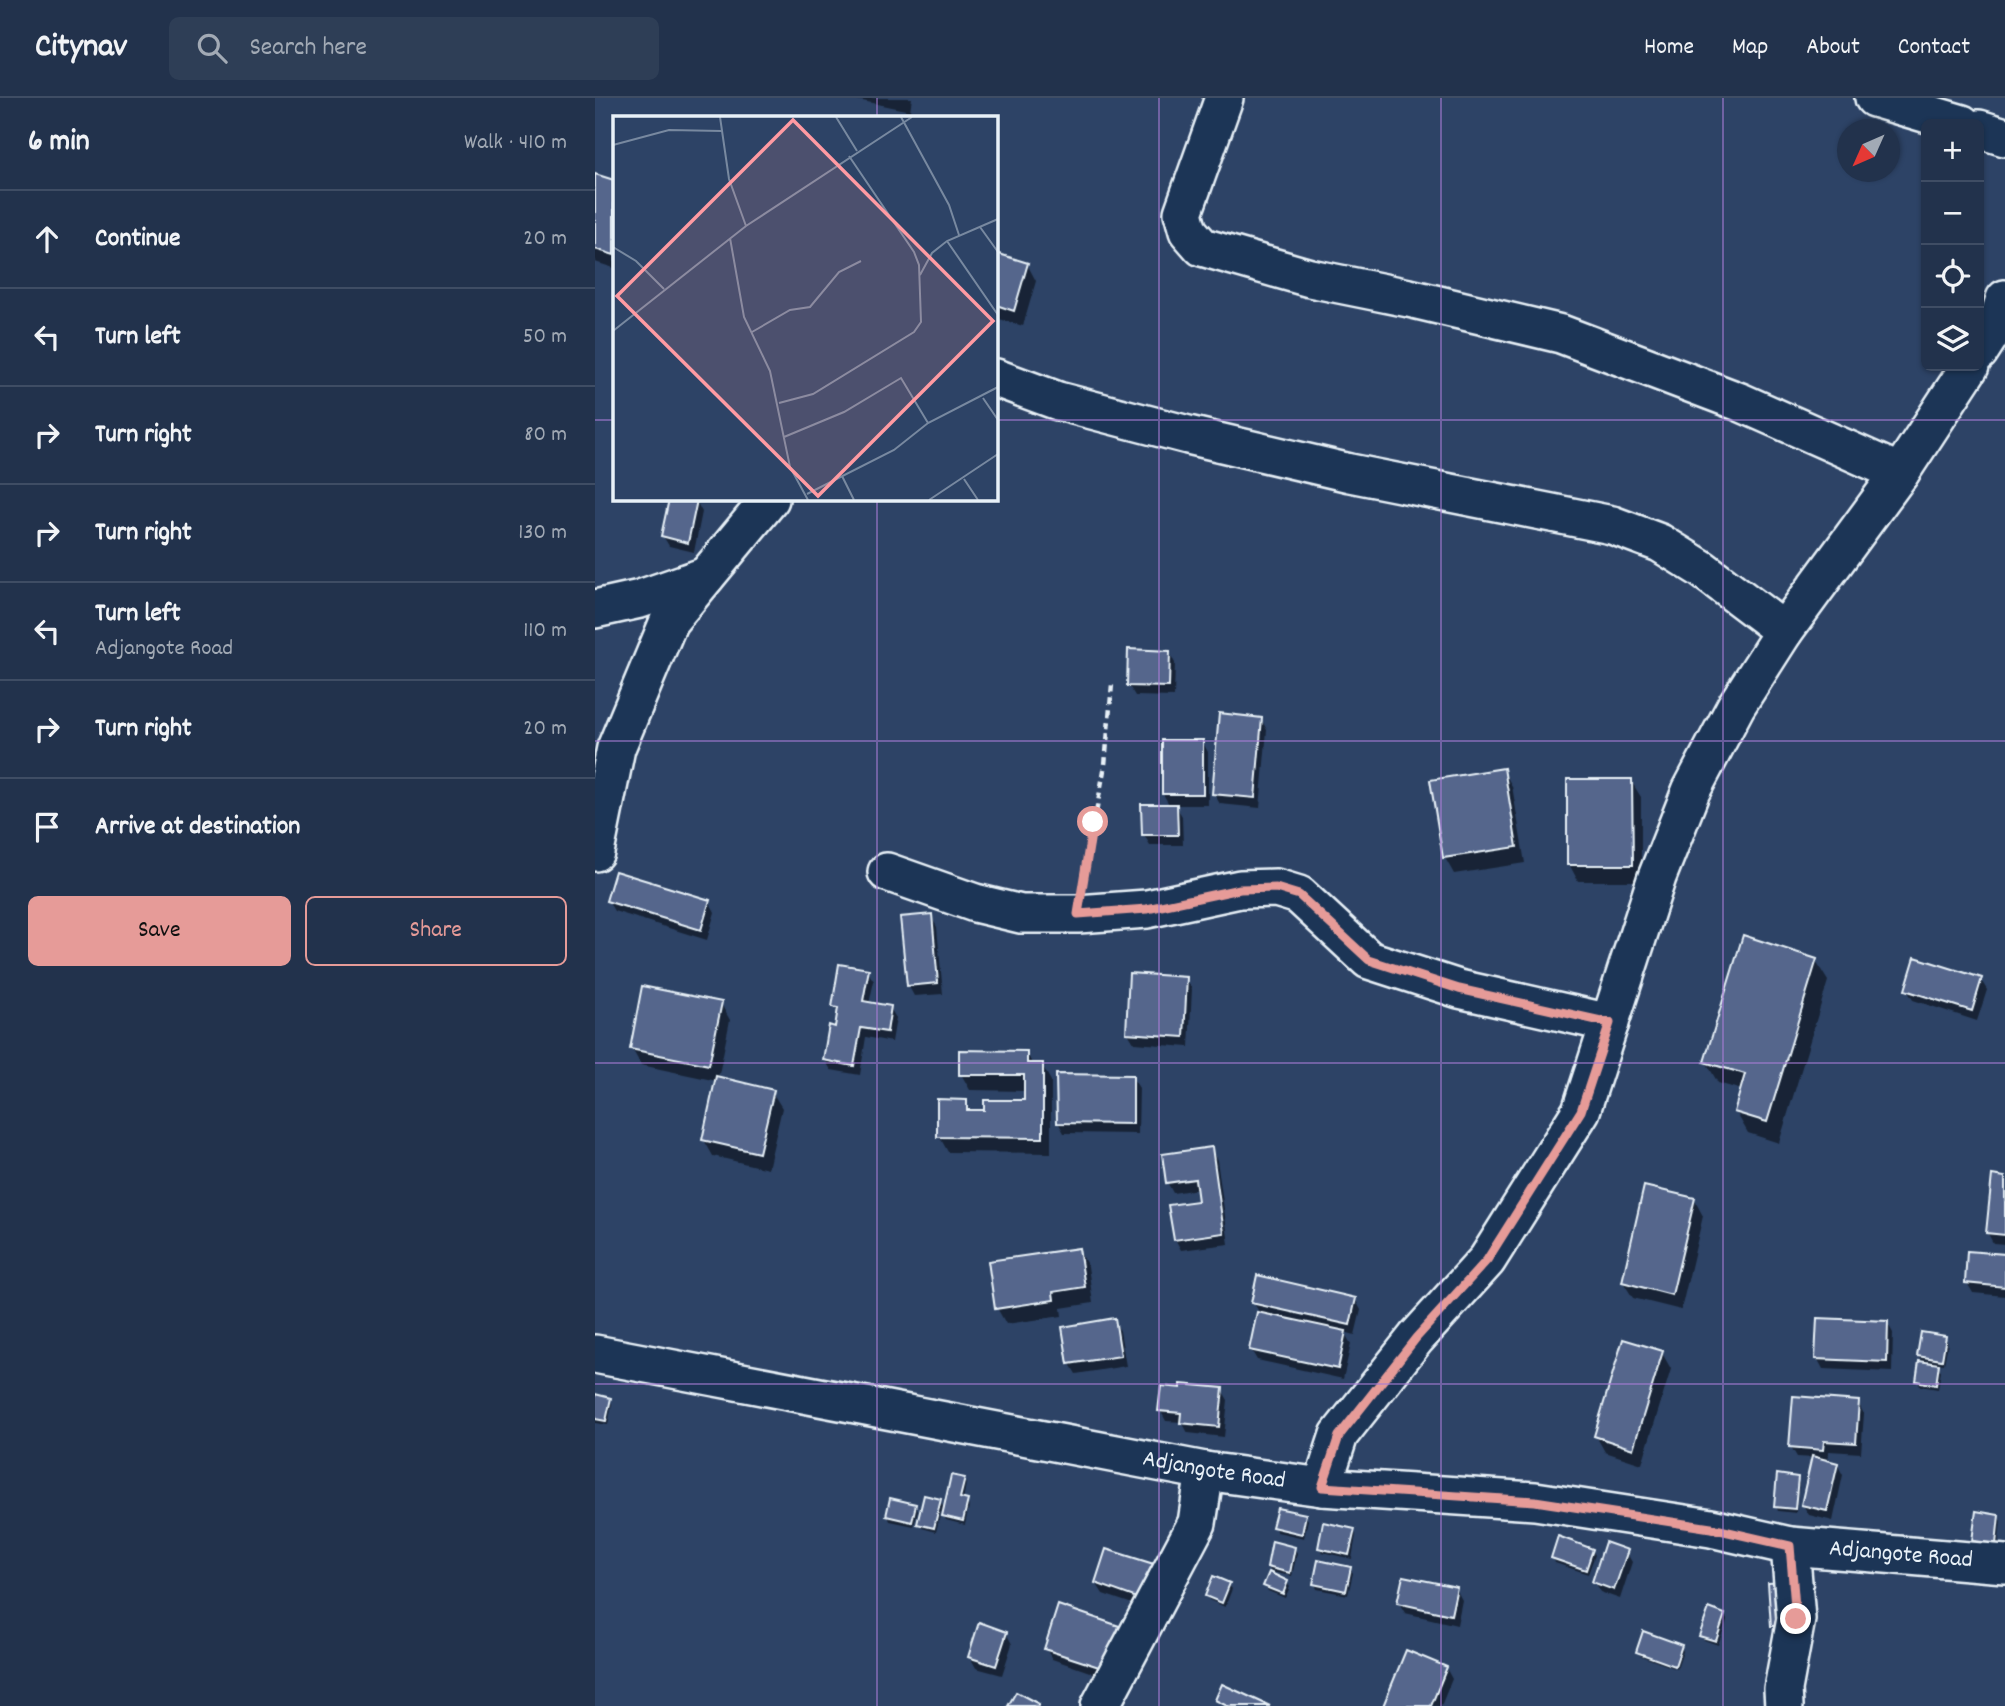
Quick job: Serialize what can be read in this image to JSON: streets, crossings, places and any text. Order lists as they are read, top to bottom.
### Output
{
  "streets": {
    "street": ["Adjangote Road"]
  },
  "north": "bottom left",
  "page": {
    "header": "Citynav",
    "search": "Search here",
    "nav": [
      "Home",
      "Map",
      "About",
      "Contact"
    ],
    "heading": ["6 min", "Walk · 410 m"],
    "map_buttons": ["+", "−"],
    "list": [
      ["Continue", "20 m"],
      ["Turn left", "50 m"],
      ["Turn right", "80 m"],
      ["Turn right", "130 m"],
      ["Turn left", "Adjangote Road", "110 m"],
      ["Turn right", "20 m"],
      "Arrive at destination"
    ],
    "buttons": ["Save", "Share"]
  }
}
